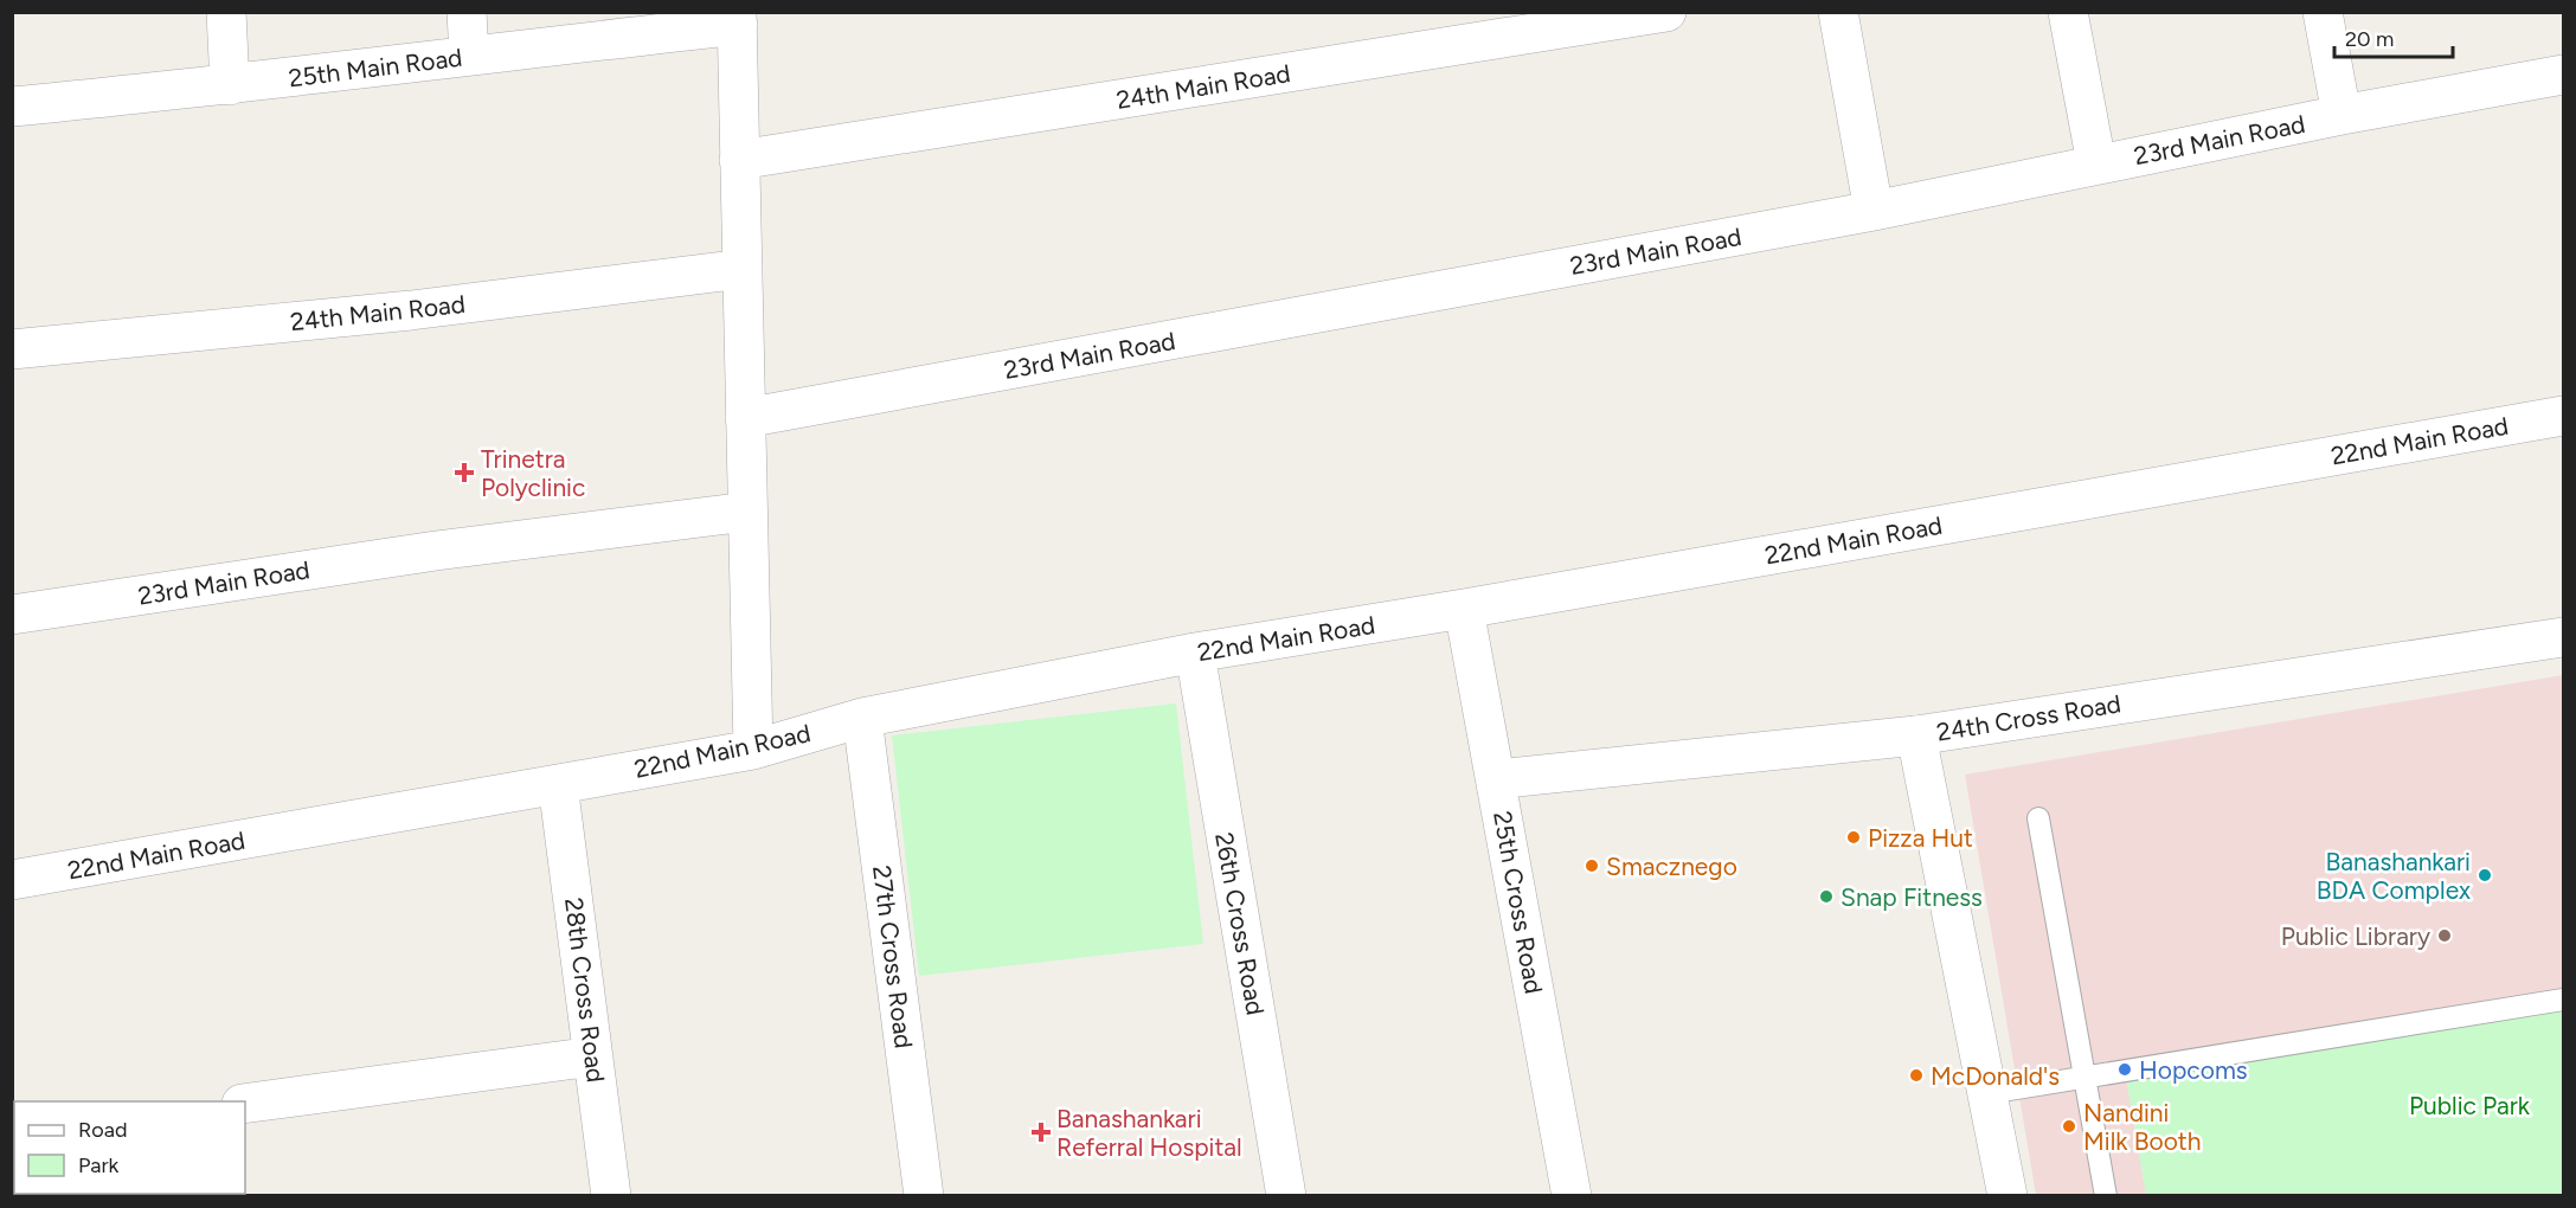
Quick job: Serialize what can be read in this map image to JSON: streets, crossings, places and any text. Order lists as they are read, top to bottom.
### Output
{
  "streets": {
    "street": [
      "25th Main Road",
      "24th Main Road",
      "23rd Main Road",
      "22nd Main Road",
      "24th Cross Road",
      "25th Cross Road",
      "26th Cross Road",
      "27th Cross Road",
      "28th Cross Road"
    ]
  },
  "crossings": [
    ["22nd Main Road", "25th Cross Road"],
    ["22nd Main Road", "26th Cross Road"],
    ["22nd Main Road", "27th Cross Road"],
    ["22nd Main Road", "28th Cross Road"]
  ],
  "parks": ["Public Park"],
  "places": {
    "health": ["Trinetra Polyclinic", "Banashankari Referral Hospital"],
    "other": [
      "Pizza Hut",
      "Smacznego",
      "Banashankari BDA Complex",
      "Snap Fitness",
      "Public Library",
      "Hopcoms",
      "McDonald's",
      "Nandini Milk Booth"
    ]
  },
  "legend": ["Road", "Park"],
  "scale_bar": "20 m"
}
